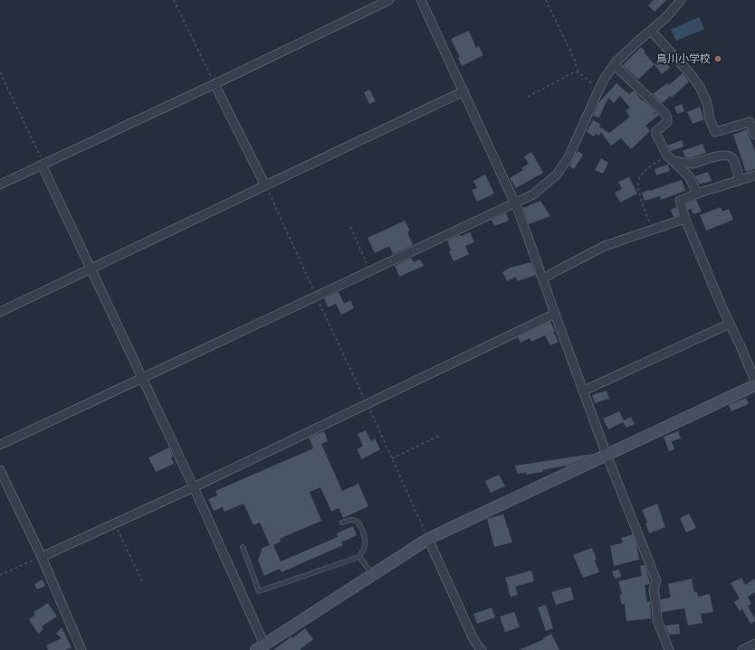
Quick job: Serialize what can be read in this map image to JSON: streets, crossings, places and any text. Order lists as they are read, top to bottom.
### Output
{
  "places": ["鳥川小学校"]
}
